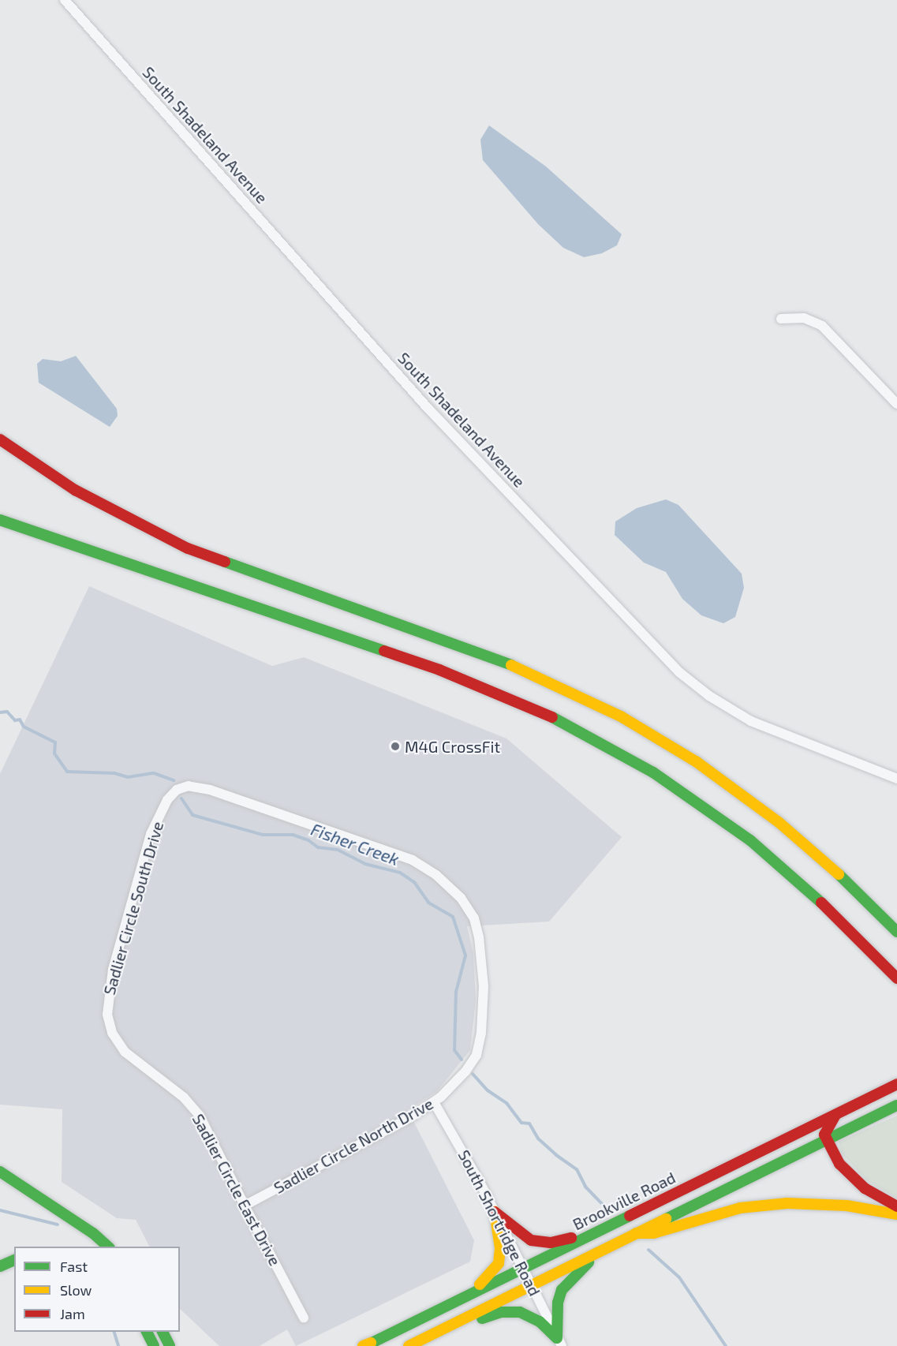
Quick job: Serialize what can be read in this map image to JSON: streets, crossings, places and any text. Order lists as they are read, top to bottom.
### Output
{
  "streets": {
    "main road": ["Brookville Road"],
    "street": [
      "South Shadeland Avenue",
      "Sadlier Circle South Drive",
      "Sadlier Circle North Drive",
      "Sadlier Circle East Drive",
      "South Shortridge Road"
    ]
  },
  "crossings": [
    ["Sadlier Circle South Drive", "Sadlier Circle North Drive"],
    ["Sadlier Circle South Drive", "Sadlier Circle East Drive"],
    ["Sadlier Circle North Drive", "Sadlier Circle East Drive"],
    ["Sadlier Circle North Drive", "South Shortridge Road"],
    ["Brookville Road", "South Shortridge Road"]
  ],
  "water": ["Fisher Creek"],
  "places": ["M4G CrossFit"],
  "legend": ["Fast", "Slow", "Jam"]
}
